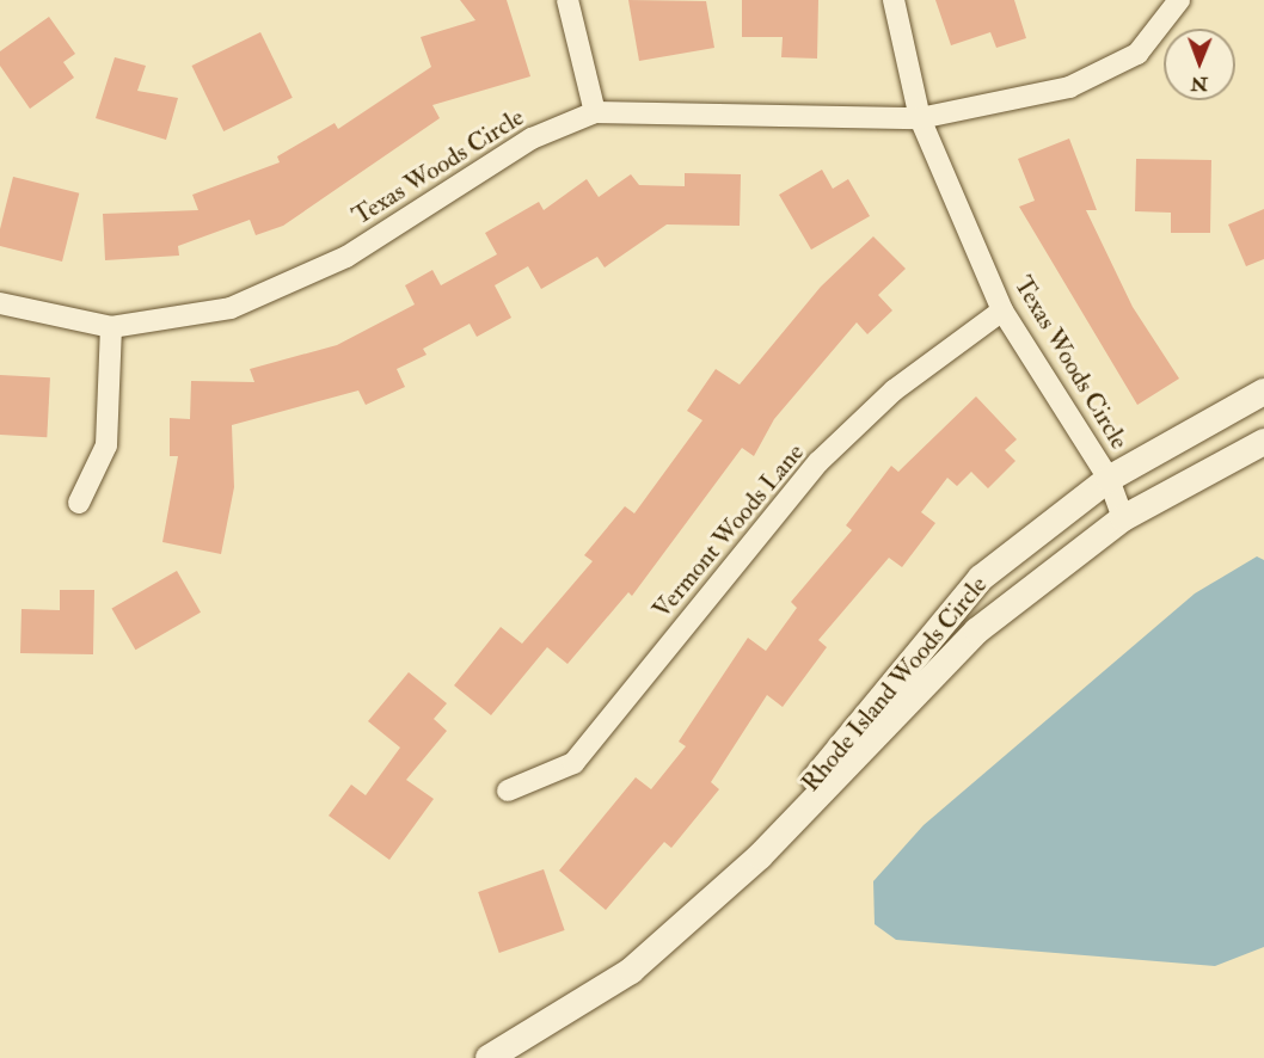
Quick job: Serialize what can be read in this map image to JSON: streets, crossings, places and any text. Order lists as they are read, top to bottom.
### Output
{
  "streets": {
    "street": ["Texas Woods Circle", "Vermont Woods Lane", "Rhode Island Woods Circle"]
  },
  "crossings": [
    ["Texas Woods Circle", "Vermont Woods Lane"],
    ["Texas Woods Circle", "Rhode Island Woods Circle"]
  ],
  "north": "bottom"
}
